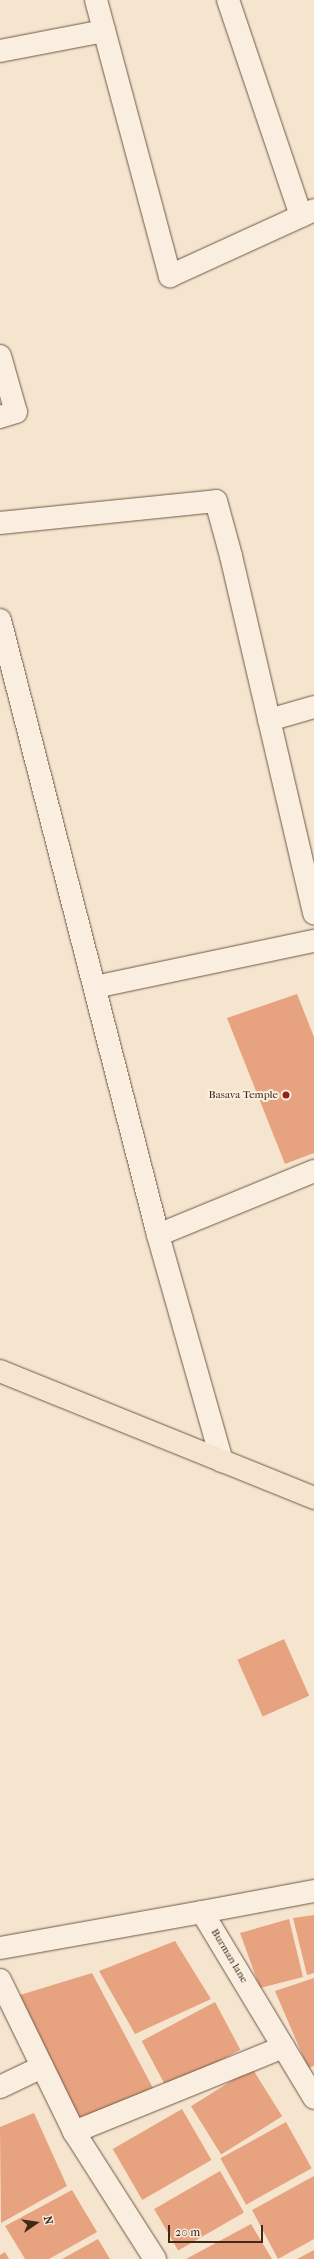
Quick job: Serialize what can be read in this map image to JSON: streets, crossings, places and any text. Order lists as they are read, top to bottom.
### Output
{
  "streets": {
    "street": ["Burman lane"]
  },
  "places": ["Basava Temple"],
  "scale_bar": "20 m",
  "north": "right"
}
